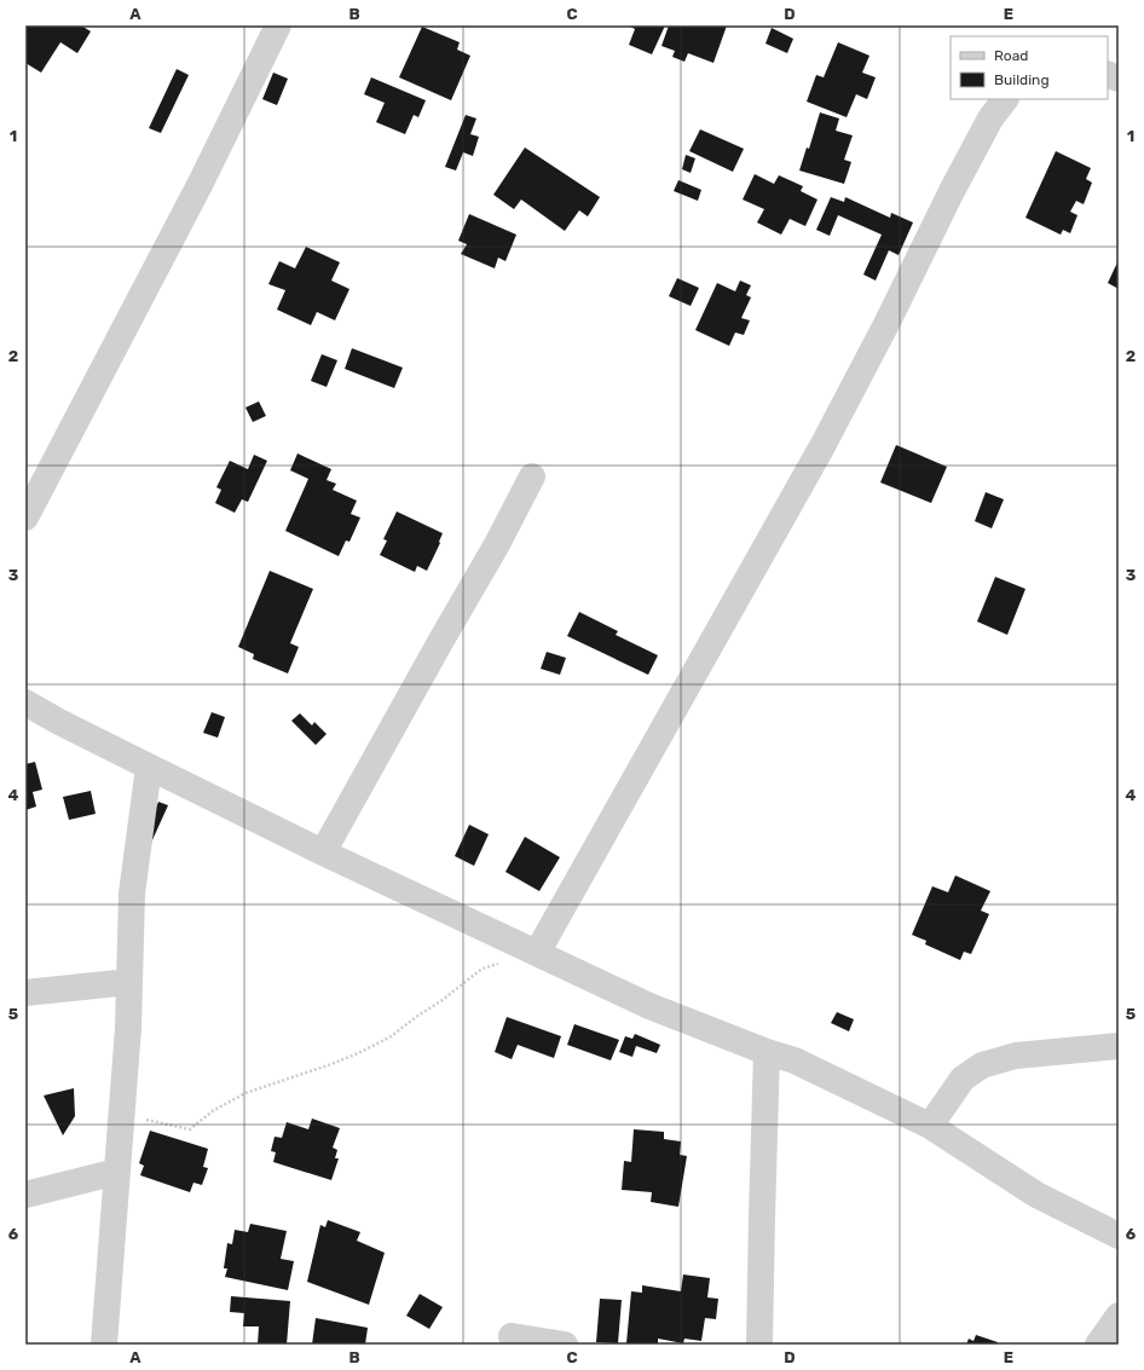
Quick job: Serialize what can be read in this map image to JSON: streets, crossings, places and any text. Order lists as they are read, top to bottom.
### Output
{
  "legend": ["Road", "Building"],
  "grid": {
    "columns": [
      "A",
      "B",
      "C",
      "D",
      "E"
    ],
    "rows": [
      "1",
      "2",
      "3",
      "4",
      "5",
      "6"
    ]
  }
}
